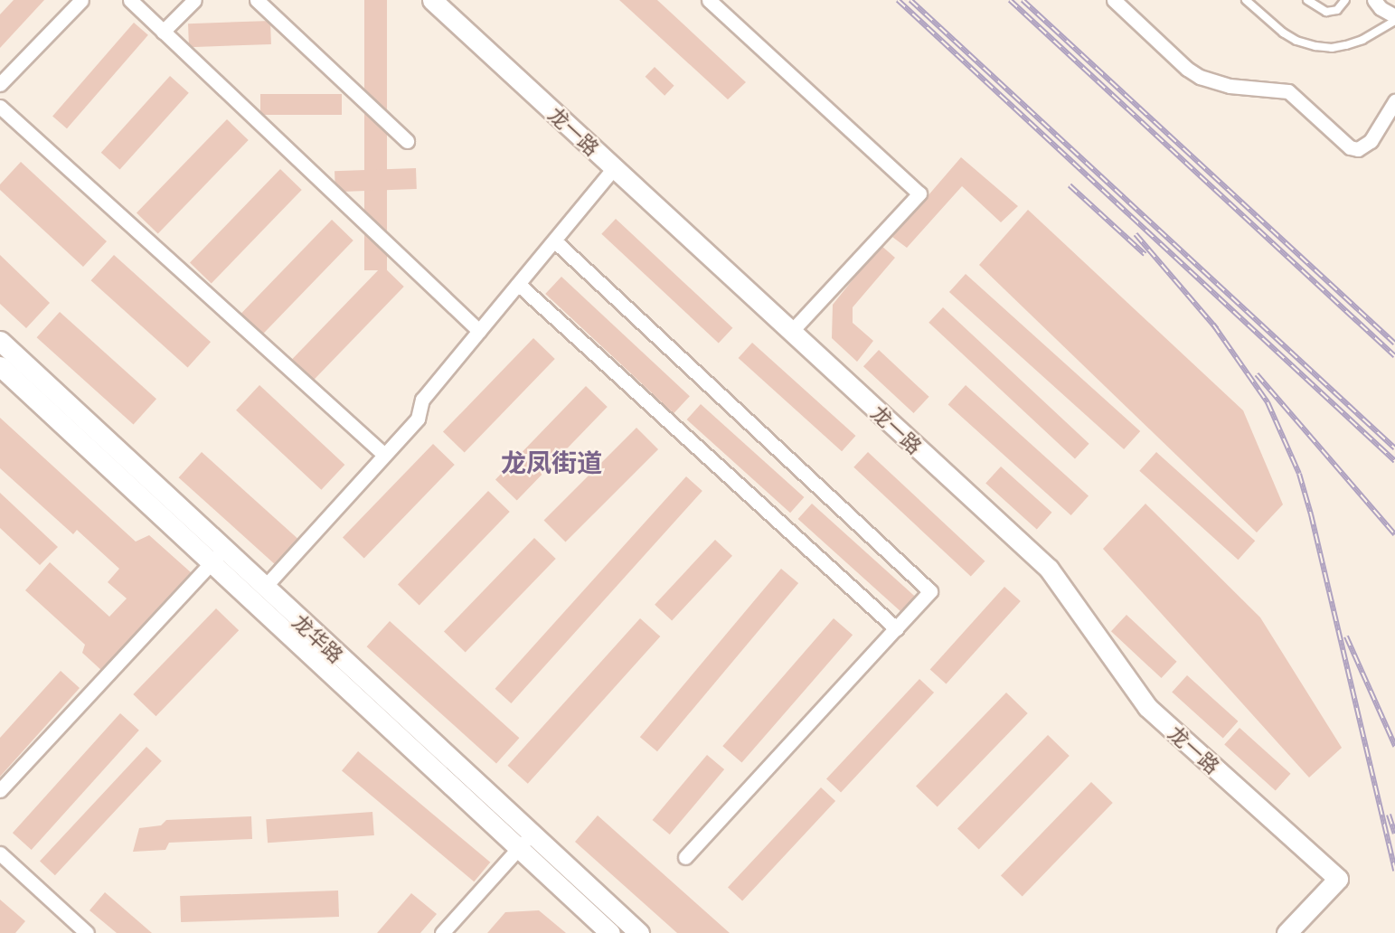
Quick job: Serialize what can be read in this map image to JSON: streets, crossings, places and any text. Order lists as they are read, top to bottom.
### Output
{
  "streets": {
    "main road": ["龙一路", "龙华路"]
  },
  "districts": ["龙凤街道"]
}
